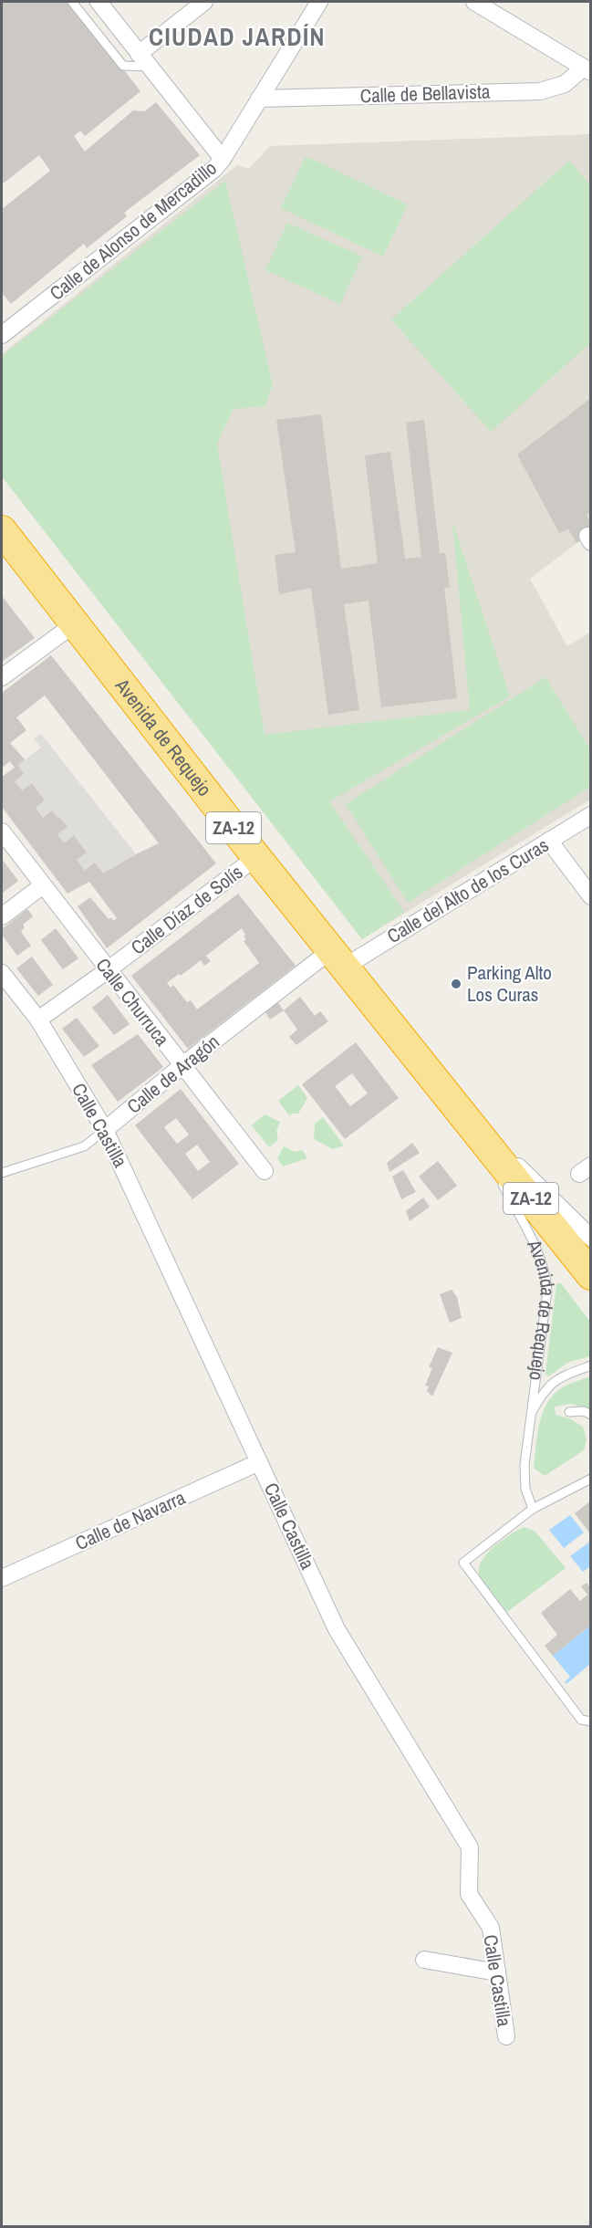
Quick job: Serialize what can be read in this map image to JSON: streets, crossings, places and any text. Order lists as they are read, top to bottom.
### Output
{
  "streets": {
    "highway": ["Avenida de Requejo", "ZA-12"],
    "street": [
      "Calle de Bellavista",
      "Calle de Alonso de Mercadillo",
      "Calle del Alto de los Curas",
      "Calle Díaz de Solís",
      "Calle Churruca",
      "Calle de Aragón",
      "Calle Castilla",
      "Calle de Navarra"
    ]
  },
  "crossings": [
    ["Calle de Bellavista", "Calle de Alonso de Mercadillo"],
    ["Avenida de Requejo", "Calle del Alto de los Curas"],
    ["Avenida de Requejo", "Calle Díaz de Solís"],
    ["Avenida de Requejo", "Calle de Aragón"],
    ["Calle del Alto de los Curas", "Calle de Aragón"],
    ["Calle Díaz de Solís", "Calle Churruca"],
    ["Calle Díaz de Solís", "Calle Castilla"],
    ["Calle Churruca", "Calle de Aragón"],
    ["Calle de Aragón", "Calle Castilla"],
    ["Calle Castilla", "Calle de Navarra"]
  ],
  "districts": ["CIUDAD JARDÍN"],
  "places": ["Parking Alto Los Curas"]
}
